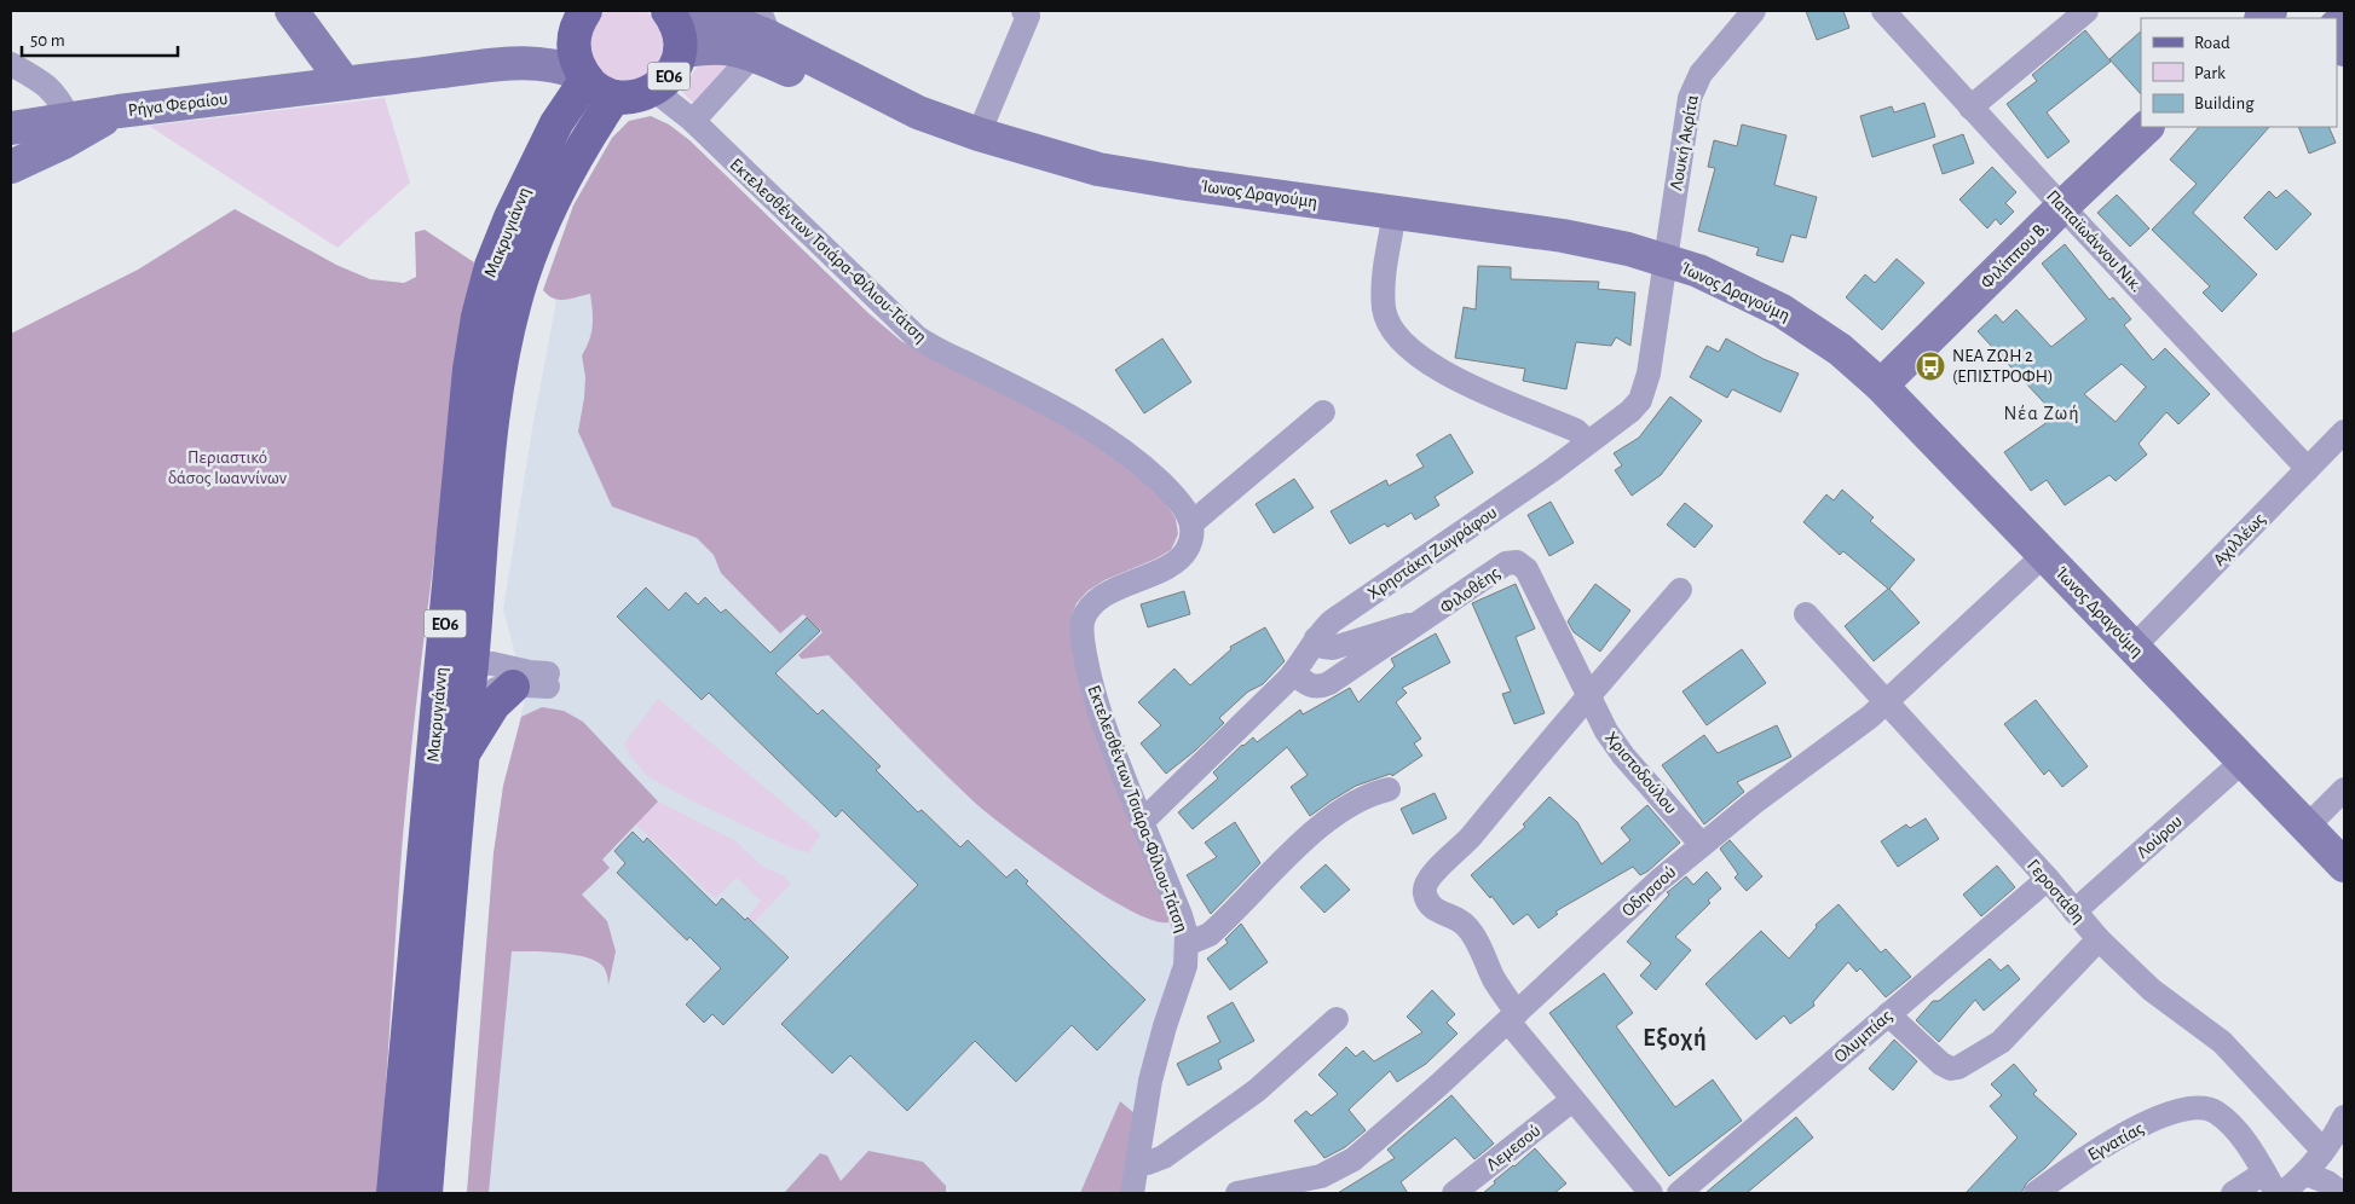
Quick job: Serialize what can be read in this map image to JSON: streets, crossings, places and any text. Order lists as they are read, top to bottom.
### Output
{
  "streets": {
    "main road": [
      "ΕΟ6",
      "Ρήγα Φεραίου",
      "Ίωνος Δραγούμη",
      "Μακρυγιάννη",
      "Φιλίππου Β."
    ],
    "street": [
      "Λουκή Ακρίτα",
      "Παπαϊωάννου Νικ.",
      "Εκτελεσθέντων Τσιάρα-Φίλιου-Τάτση",
      "Αχιλλέως",
      "Χρηστάκη Ζωγράφου",
      "Φιλοθέης",
      "Χριστοδούλου",
      "Λούρου",
      "Οδησσού",
      "Γεροστάθη",
      "Ολυμπίας",
      "Εγνατίας",
      "Λεμεσού"
    ]
  },
  "crossings": [
    ["ΕΟ6", "Ίωνος Δραγούμη"],
    ["ΕΟ6", "Μακρυγιάννη"],
    ["ΕΟ6", "Εκτελεσθέντων Τσιάρα-Φίλιου-Τάτση"],
    ["Λουκή Ακρίτα", "Ίωνος Δραγούμη"],
    ["Λουκή Ακρίτα", "Χρηστάκη Ζωγράφου"],
    ["Ίωνος Δραγούμη", "Φιλίππου Β."],
    ["Ίωνος Δραγούμη", "Αχιλλέως"],
    ["Ίωνος Δραγούμη", "Χρηστάκη Ζωγράφου"],
    ["Ίωνος Δραγούμη", "Λούρου"],
    ["Ίωνος Δραγούμη", "Οδησσού"],
    ["Παπαϊωάννου Νικ.", "Φιλίππου Β."],
    ["Παπαϊωάννου Νικ.", "Αχιλλέως"],
    ["Εκτελεσθέντων Τσιάρα-Φίλιου-Τάτση", "Χρηστάκη Ζωγράφου"],
    ["Χρηστάκη Ζωγράφου", "Φιλοθέης"],
    ["Φιλοθέης", "Χριστοδούλου"],
    ["Χριστοδούλου", "Οδησσού"],
    ["Λούρου", "Γεροστάθη"],
    ["Οδησσού", "Γεροστάθη"],
    ["Γεροστάθη", "Ολυμπίας"]
  ],
  "districts": ["Νέα Ζωή", "Εξοχή"],
  "parks": ["Περιαστικό δάσος Ιωαννίνων"],
  "places": {
    "bus stop": ["ΝΕΑ ΖΩΗ 2 (ΕΠΙΣΤΡΟΦΗ)"]
  },
  "legend": ["Road", "Park", "Building"],
  "scale_bar": "50 m"
}
